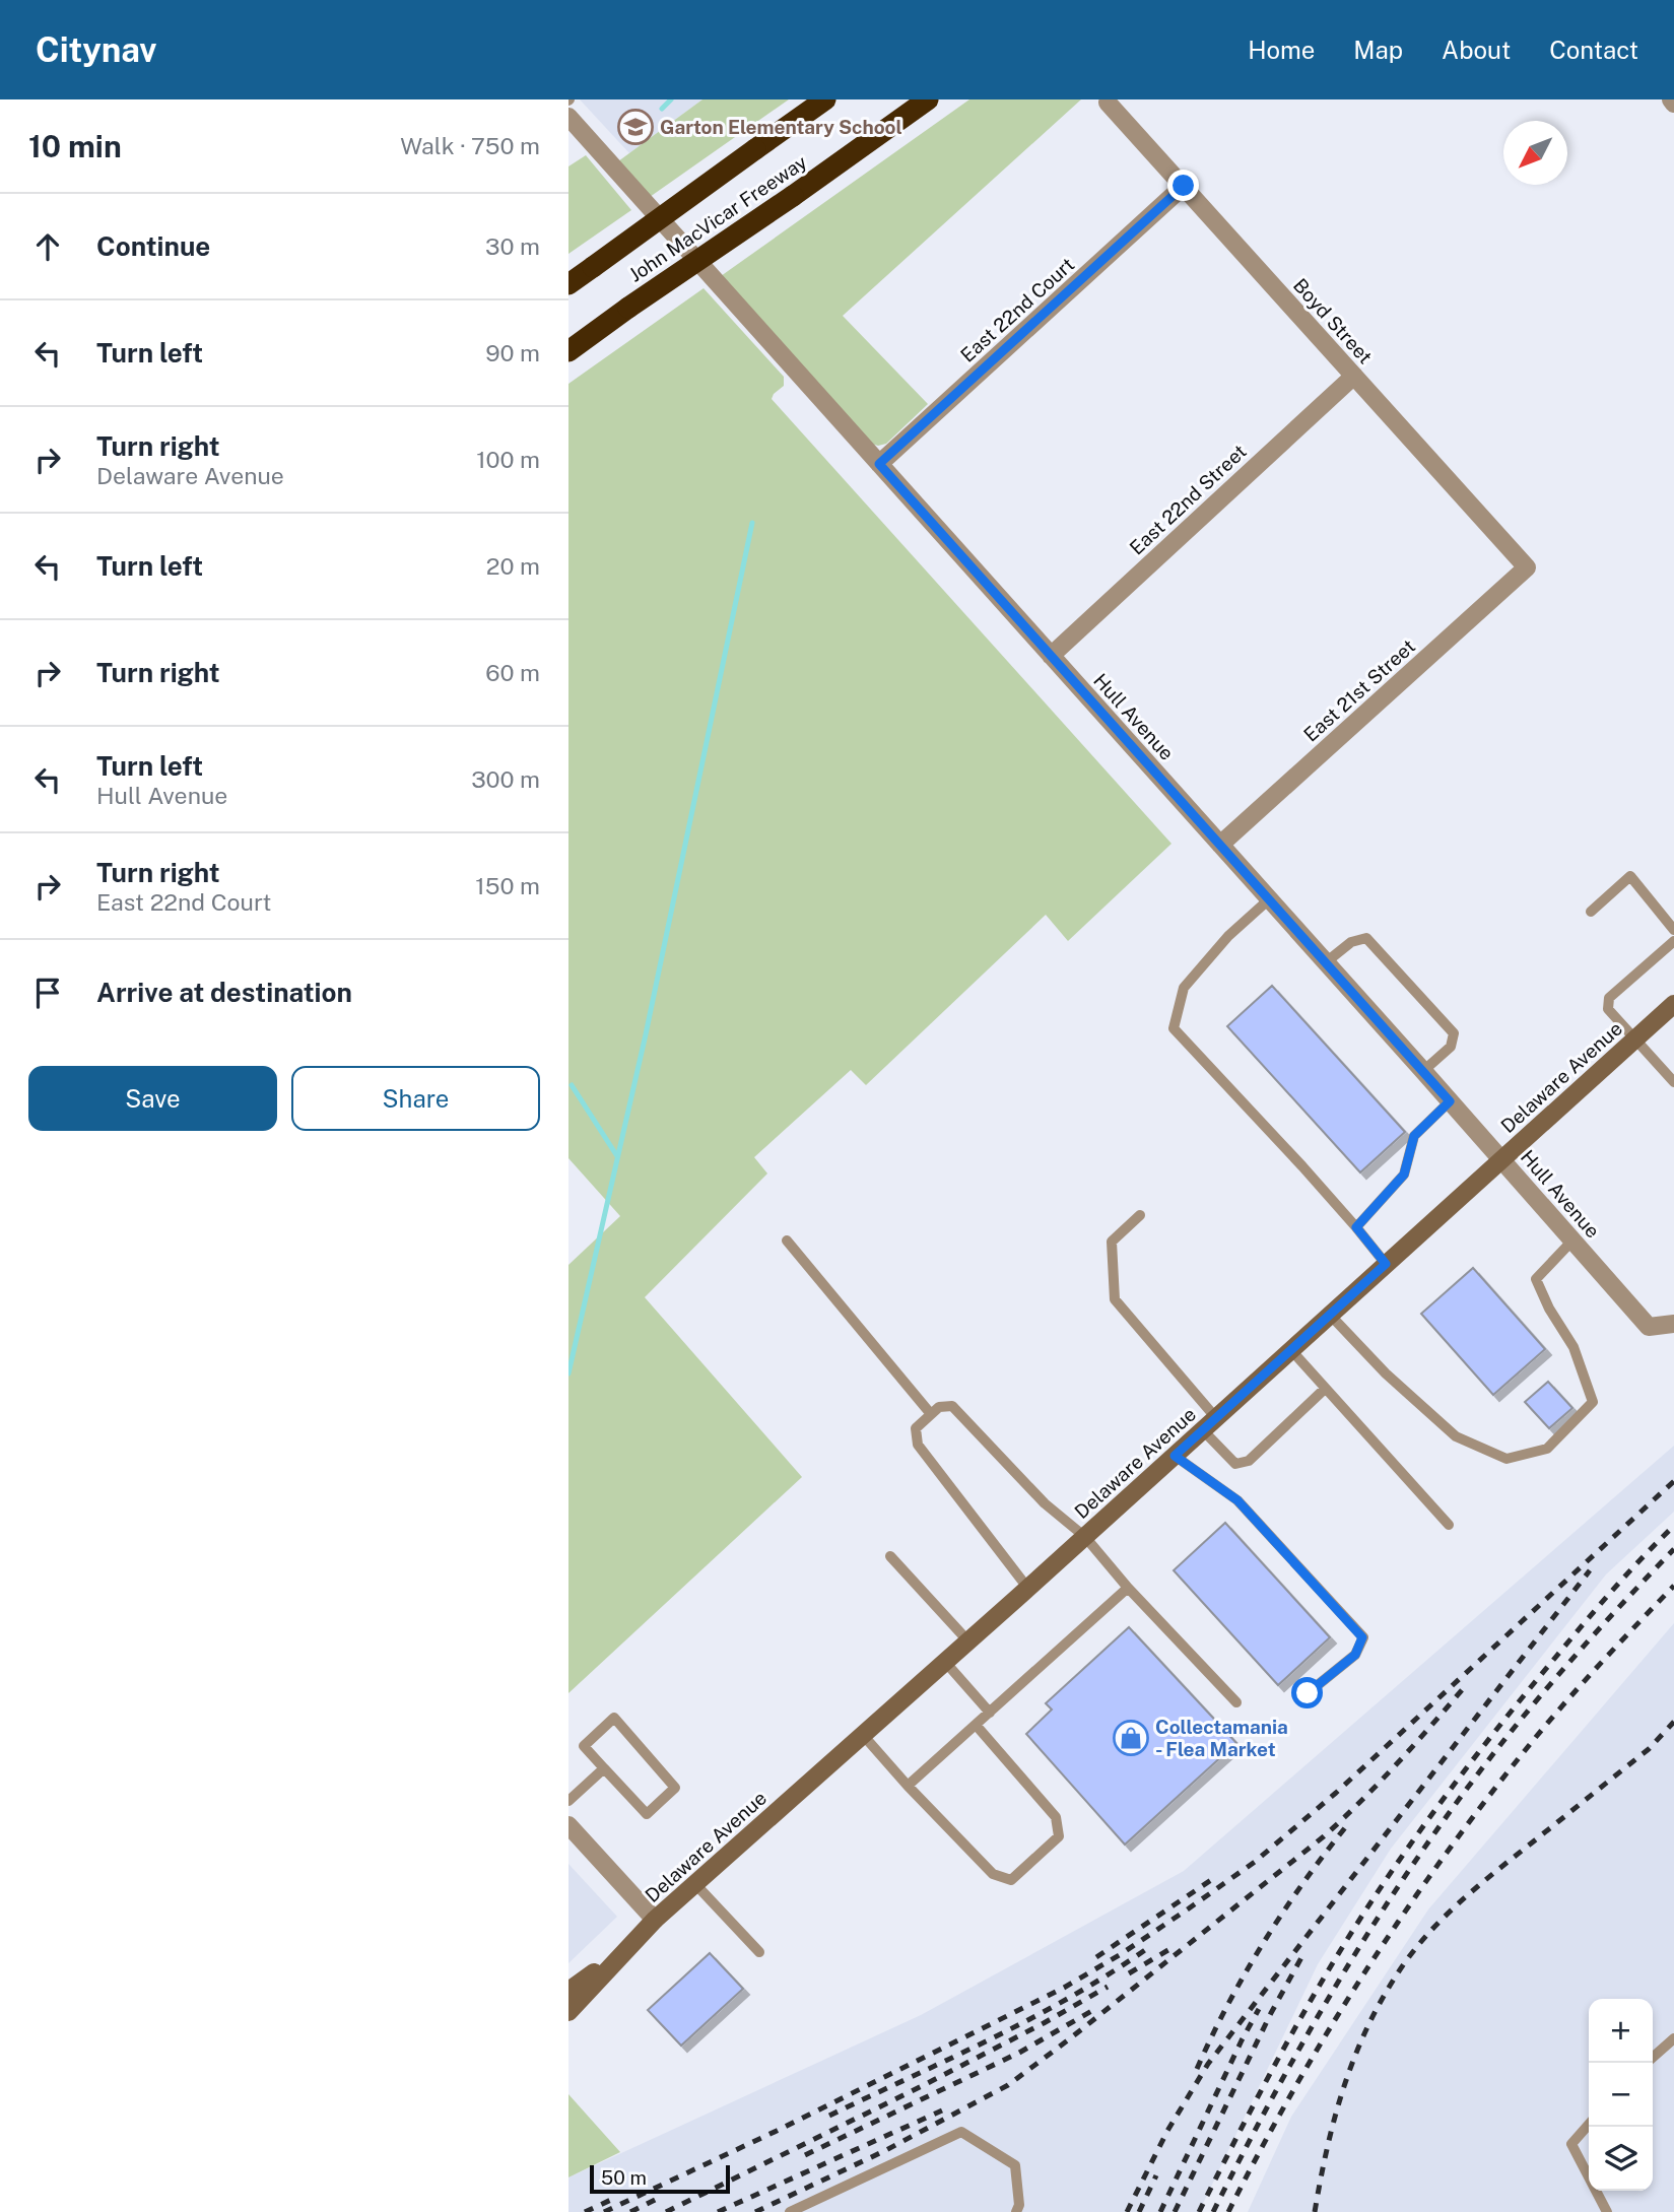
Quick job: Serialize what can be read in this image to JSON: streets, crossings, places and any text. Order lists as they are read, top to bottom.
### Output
{
  "streets": {
    "highway": ["John MacVicar Freeway"],
    "main road": ["Delaware Avenue"],
    "street": [
      "East 22nd Court",
      "Boyd Street",
      "East 22nd Street",
      "East 21st Street",
      "Hull Avenue"
    ]
  },
  "crossings": [
    ["East 22nd Court", "Boyd Street"],
    ["East 22nd Court", "Hull Avenue"],
    ["Boyd Street", "East 22nd Street"],
    ["Boyd Street", "East 21st Street"],
    ["East 22nd Street", "Hull Avenue"],
    ["East 21st Street", "Hull Avenue"],
    ["Hull Avenue", "Delaware Avenue"]
  ],
  "places": {
    "school or university": ["Garton Elementary School"],
    "shop": ["Collectamania - Flea Market"]
  },
  "scale_bar": "50 m",
  "north": "bottom left",
  "page": {
    "header": "Citynav",
    "nav": [
      "Home",
      "Map",
      "About",
      "Contact"
    ],
    "heading": ["10 min", "Walk · 750 m"],
    "list": [
      ["Continue", "30 m"],
      ["Turn left", "90 m"],
      ["Turn right", "Delaware Avenue", "100 m"],
      ["Turn left", "20 m"],
      ["Turn right", "60 m"],
      ["Turn left", "Hull Avenue", "300 m"],
      ["Turn right", "East 22nd Court", "150 m"],
      "Arrive at destination"
    ],
    "buttons": ["Save", "Share"],
    "map_buttons": ["+", "−"],
    "scale": "50 m"
  }
}
